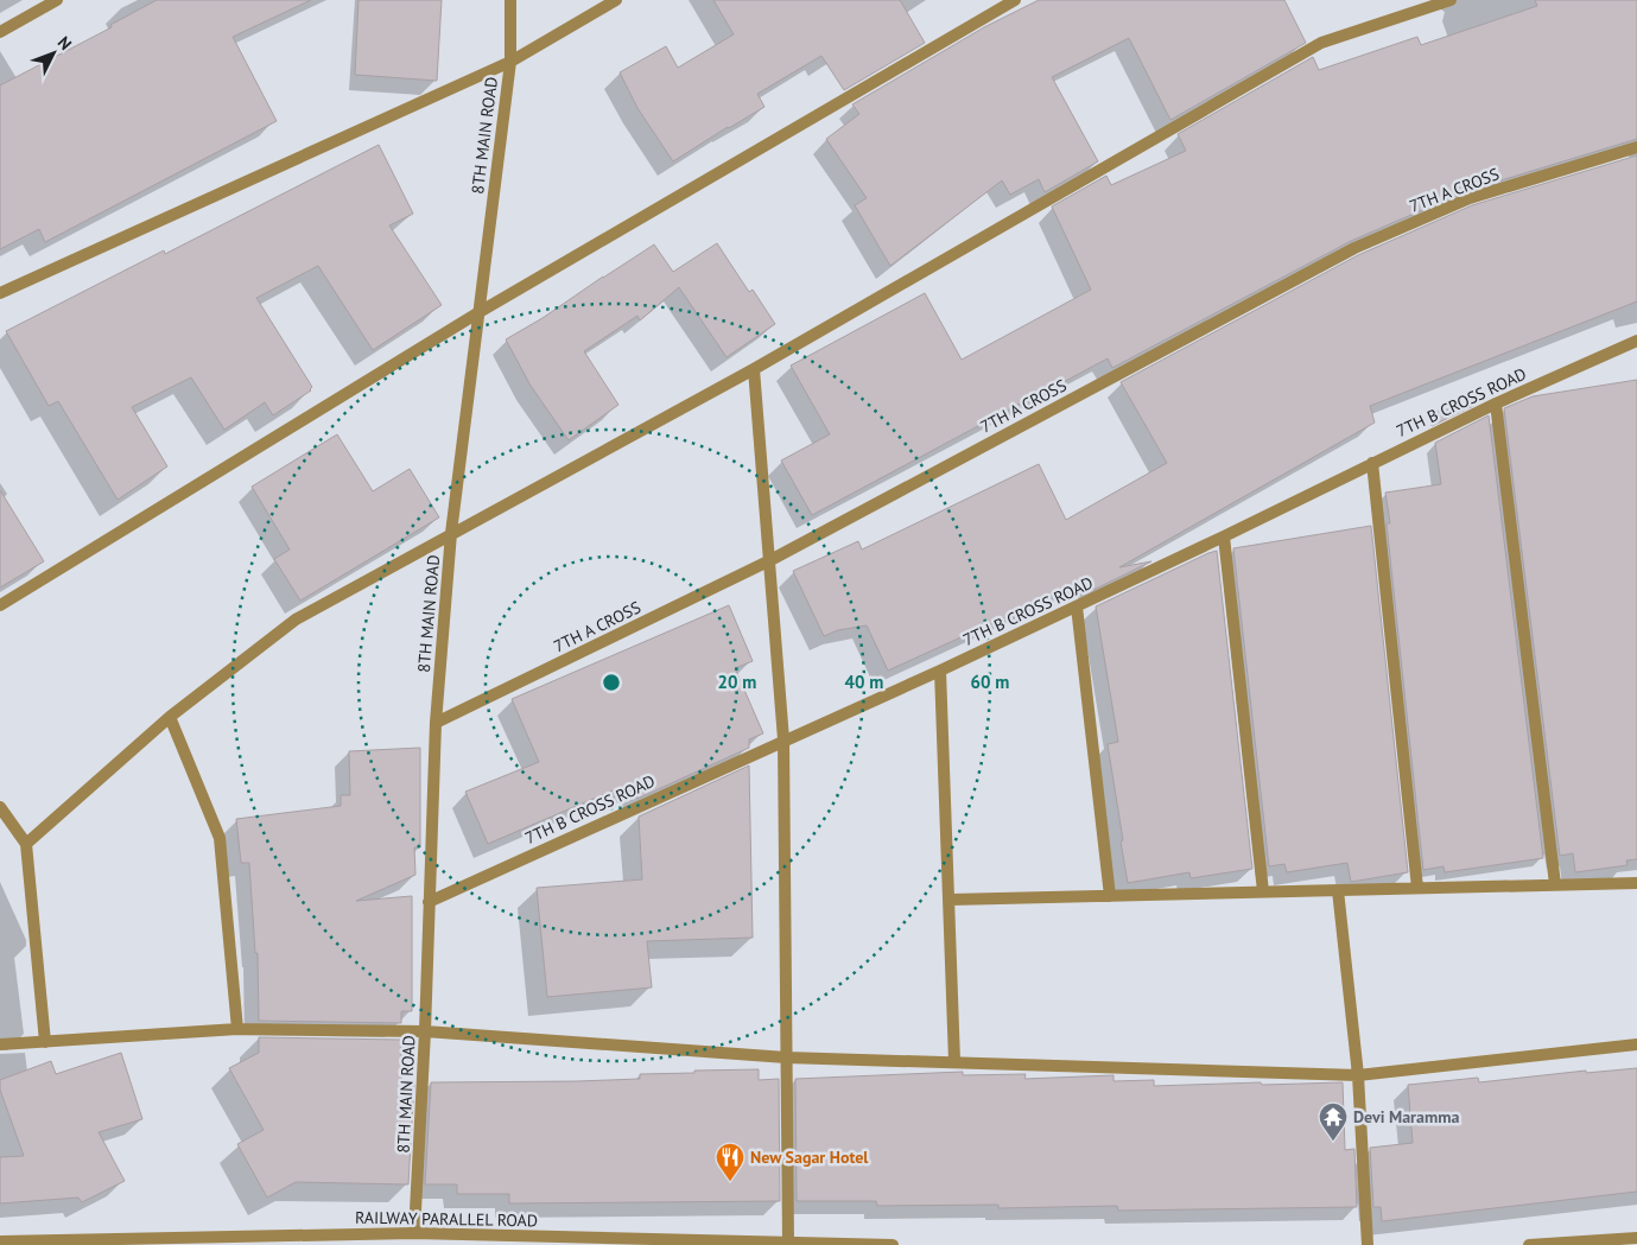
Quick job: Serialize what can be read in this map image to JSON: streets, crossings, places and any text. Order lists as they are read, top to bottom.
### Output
{
  "streets": {
    "street": [
      "8TH MAIN ROAD",
      "7TH A CROSS",
      "7TH B CROSS ROAD",
      "RAILWAY PARALLEL ROAD"
    ]
  },
  "crossings": [
    ["8TH MAIN ROAD", "7TH A CROSS"],
    ["8TH MAIN ROAD", "7TH B CROSS ROAD"],
    ["8TH MAIN ROAD", "RAILWAY PARALLEL ROAD"]
  ],
  "places": {
    "temple": ["Devi Maramma"],
    "restaurant": ["New Sagar Hotel"]
  },
  "north": "top right",
  "rings": ["20 m", "40 m", "60 m"]
}
